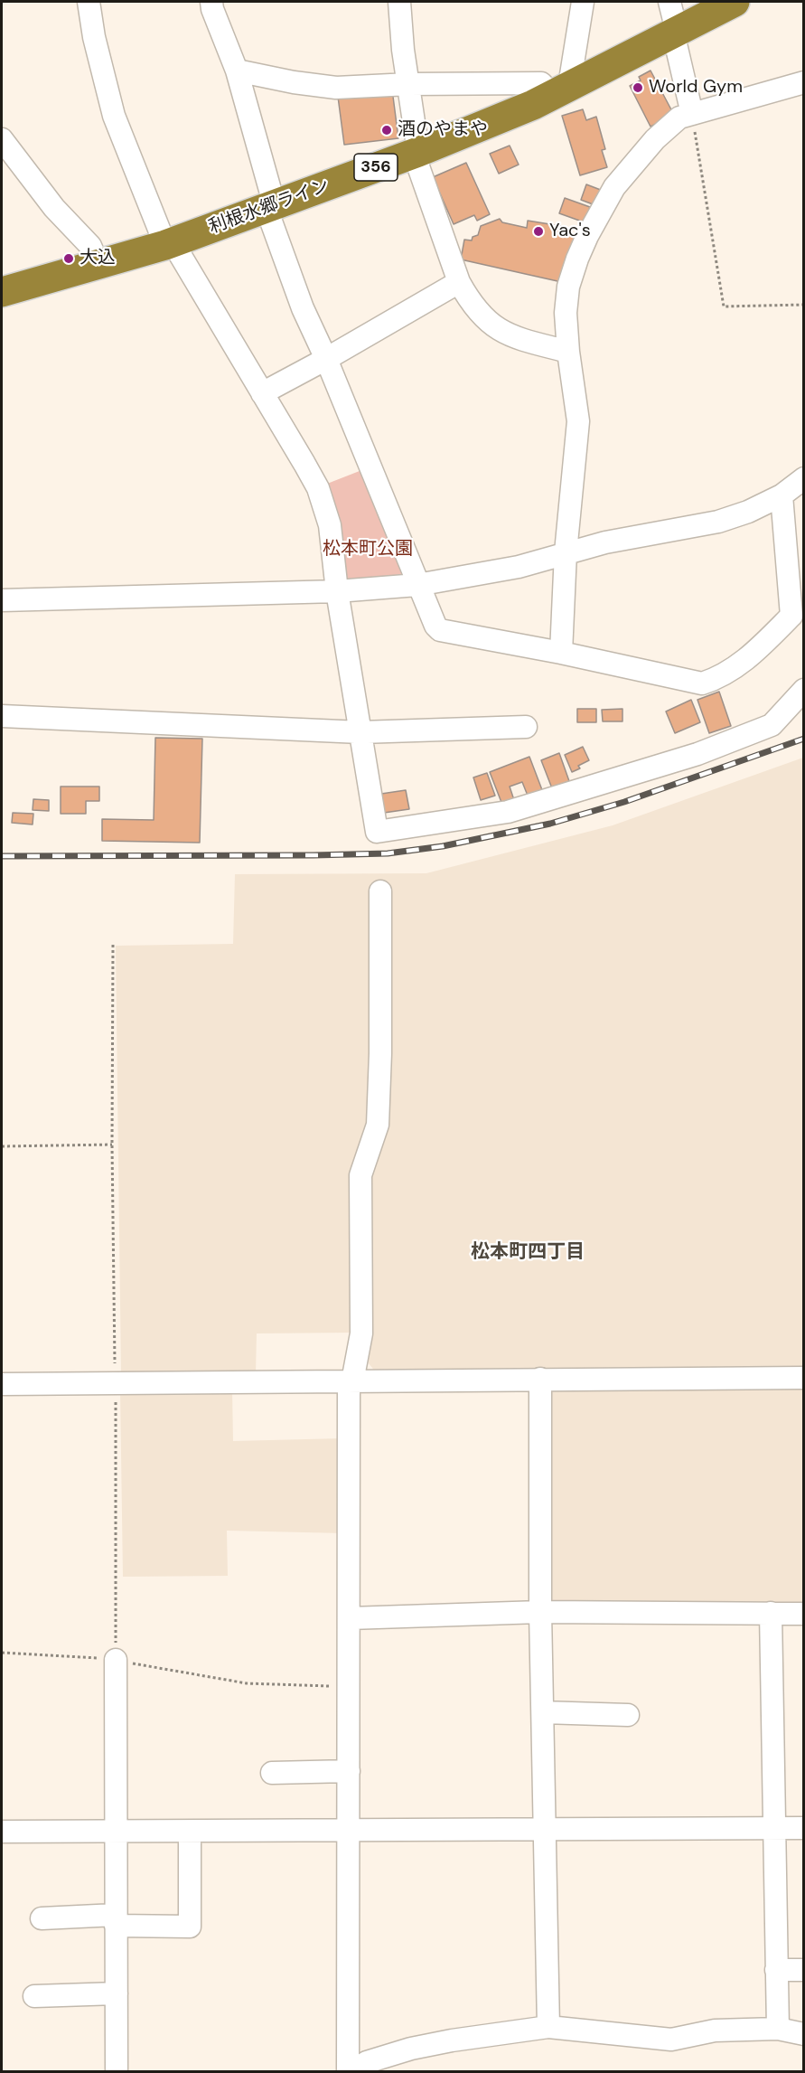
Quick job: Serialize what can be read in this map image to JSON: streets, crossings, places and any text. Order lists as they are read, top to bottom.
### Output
{
  "streets": {
    "highway": ["356", "利根水郷ライン"]
  },
  "districts": ["松本町四丁目"],
  "parks": ["松本町公園"],
  "places": [
    "World Gym",
    "酒のやまや",
    "Yac's",
    "大込"
  ]
}
